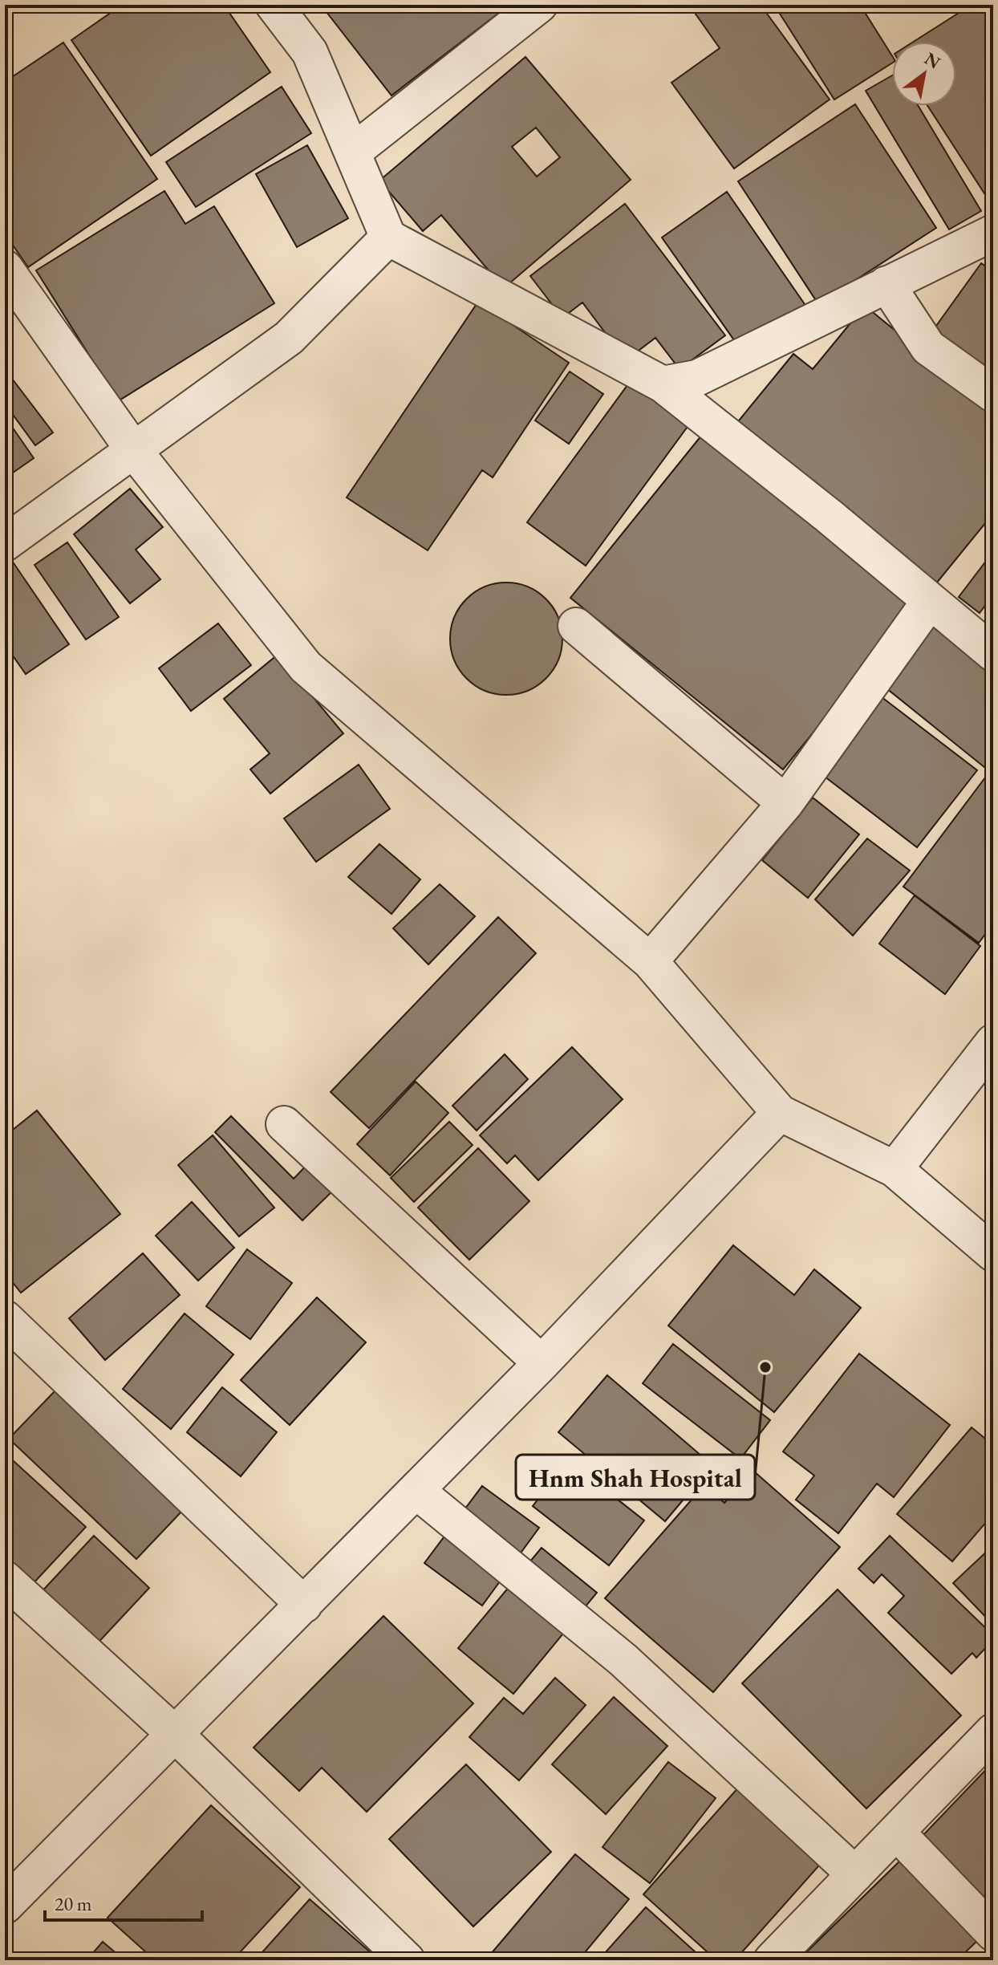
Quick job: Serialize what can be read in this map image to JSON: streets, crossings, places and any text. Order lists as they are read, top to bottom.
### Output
{
  "places": ["Hnm Shah Hospital"],
  "scale_bar": "20 m",
  "north": "top right"
}
